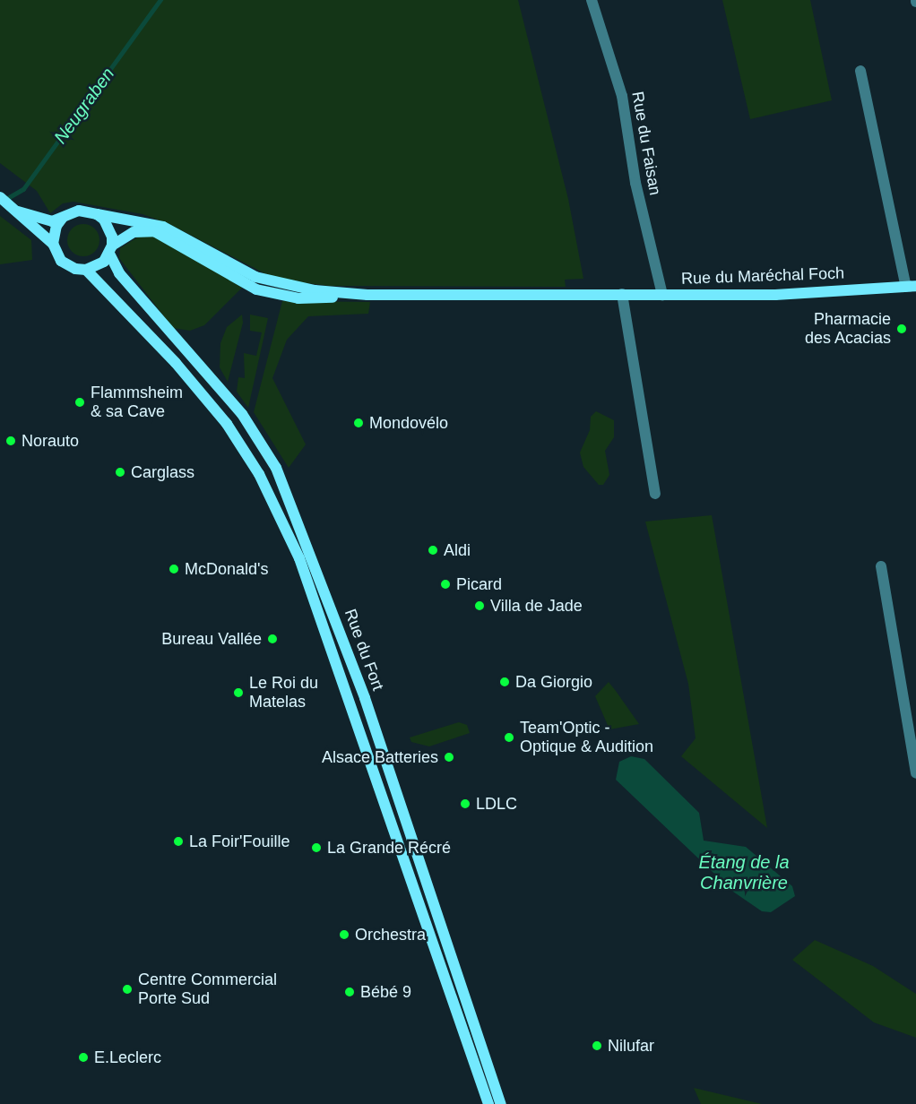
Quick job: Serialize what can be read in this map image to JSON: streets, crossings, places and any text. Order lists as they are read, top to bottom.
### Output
{
  "streets": {
    "main road": ["Rue du Maréchal Foch", "Rue du Fort"],
    "street": ["Rue du Faisan"]
  },
  "crossings": [
    ["Rue du Faisan", "Rue du Maréchal Foch"],
    ["Rue du Maréchal Foch", "Rue du Fort"]
  ],
  "water": ["Neugraben", "Étang de la Chanvrière"],
  "places": [
    "Pharmacie des Acacias",
    "Flammsheim & sa Cave",
    "Mondovélo",
    "Norauto",
    "Carglass",
    "Aldi",
    "McDonald's",
    "Picard",
    "Villa de Jade",
    "Bureau Vallée",
    "Da Giorgio",
    "Le Roi du Matelas",
    "Team'Optic - Optique & Audition",
    "Alsace Batteries",
    "LDLC",
    "La Foir'Fouille",
    "La Grande Récré",
    "Orchestra",
    "Centre Commercial Porte Sud",
    "Bébé 9",
    "Nilufar",
    "E.Leclerc"
  ]
}
